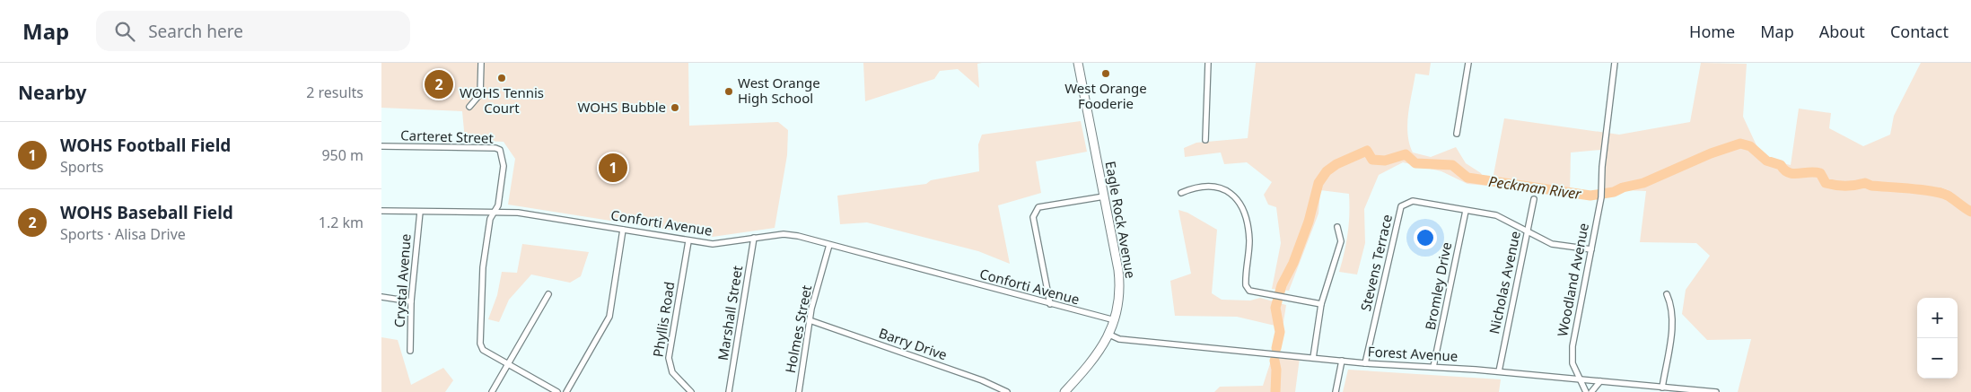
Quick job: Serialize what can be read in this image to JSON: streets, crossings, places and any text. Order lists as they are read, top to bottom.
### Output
{
  "streets": {
    "main road": ["Eagle Rock Avenue"],
    "street": [
      "Carteret Street",
      "Conforti Avenue",
      "Stevens Terrace",
      "Woodland Avenue",
      "Crystal Avenue",
      "Nicholas Avenue",
      "Bromley Drive",
      "Marshall Street",
      "Phyllis Road",
      "Holmes Street",
      "Barry Drive",
      "Forest Avenue"
    ]
  },
  "crossings": [
    ["Carteret Street", "Conforti Avenue"],
    ["Eagle Rock Avenue", "Conforti Avenue"],
    ["Eagle Rock Avenue", "Forest Avenue"],
    ["Conforti Avenue", "Crystal Avenue"],
    ["Conforti Avenue", "Marshall Street"],
    ["Conforti Avenue", "Phyllis Road"],
    ["Conforti Avenue", "Holmes Street"],
    ["Stevens Terrace", "Woodland Avenue"],
    ["Stevens Terrace", "Nicholas Avenue"],
    ["Stevens Terrace", "Bromley Drive"],
    ["Stevens Terrace", "Forest Avenue"],
    ["Woodland Avenue", "Forest Avenue"],
    ["Nicholas Avenue", "Forest Avenue"],
    ["Bromley Drive", "Forest Avenue"],
    ["Holmes Street", "Barry Drive"]
  ],
  "water": ["Peckman River"],
  "places": [
    "West Orange Fooderie",
    "WOHS Tennis Court",
    "West Orange High School",
    "WOHS Bubble"
  ],
  "page": {
    "header": "Map",
    "search": "Search here",
    "nav": [
      "Home",
      "Map",
      "About",
      "Contact"
    ],
    "heading": ["Nearby", "2 results"],
    "pins": ["2", "1"],
    "list": [
      {
        "mark": "1",
        "name": "WOHS Football Field",
        "note": "Sports",
        "value": "950 m"
      },
      {
        "mark": "2",
        "name": "WOHS Baseball Field",
        "note": "Sports · Alisa Drive",
        "value": "1.2 km"
      }
    ],
    "map_buttons": ["+", "−"]
  }
}
